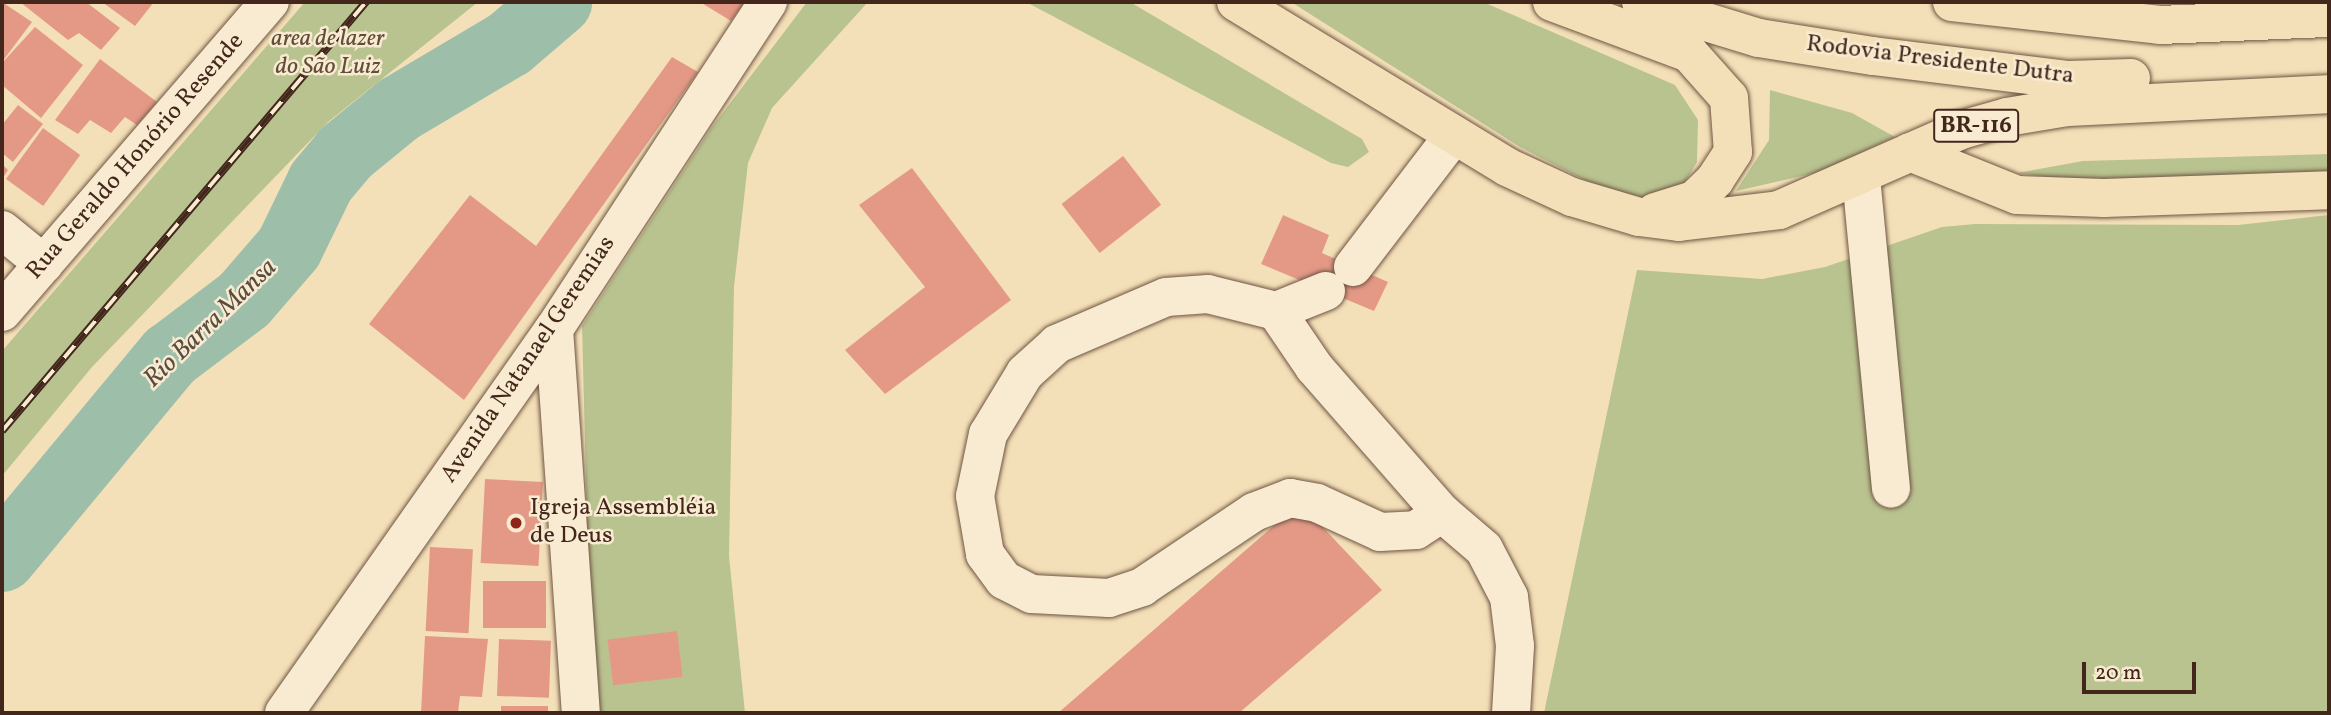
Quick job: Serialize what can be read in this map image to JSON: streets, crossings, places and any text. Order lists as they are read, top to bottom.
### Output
{
  "streets": {
    "main road": ["Rodovia Presidente Dutra", "BR-116"],
    "street": ["Rua Geraldo Honório Resende", "Avenida Natanael Geremias"]
  },
  "water": ["Rio Barra Mansa"],
  "parks": ["area de lazer do São Luiz"],
  "places": ["Igreja Assembléia de Deus"],
  "scale_bar": "20 m"
}
